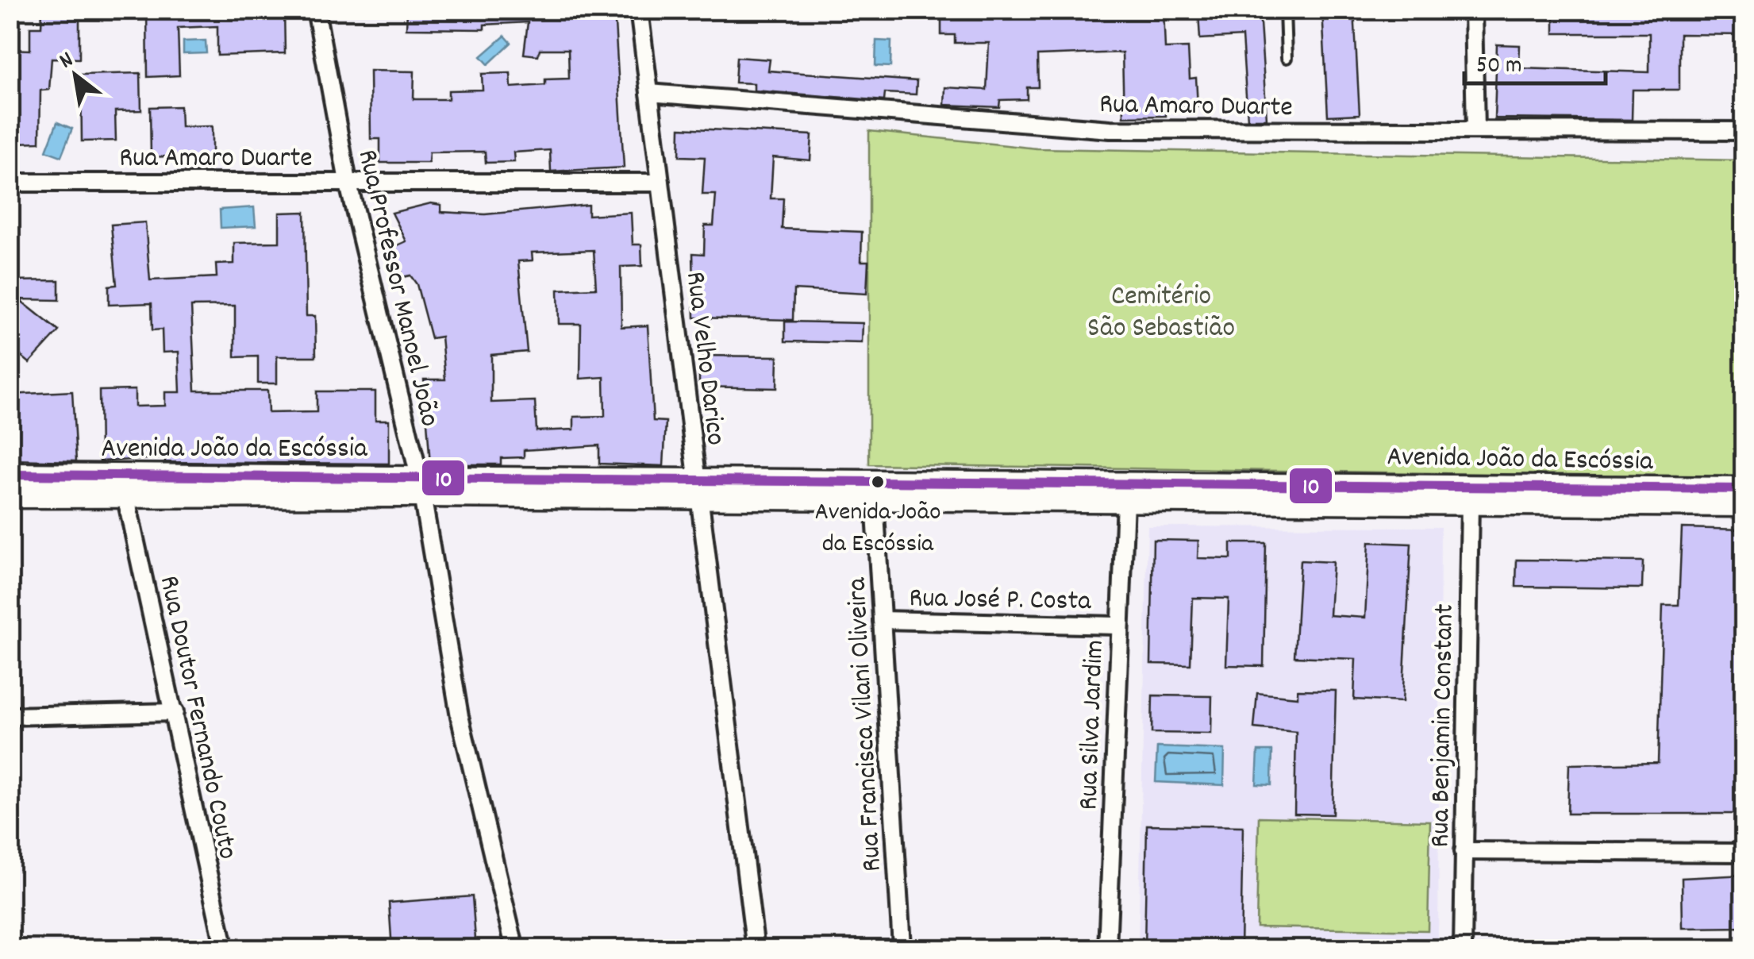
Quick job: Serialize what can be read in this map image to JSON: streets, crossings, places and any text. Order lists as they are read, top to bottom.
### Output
{
  "streets": {
    "main road": ["Avenida João da Escóssia"],
    "street": [
      "Rua Amaro Duarte",
      "Rua Professor Manoel João",
      "Rua Velho Darico",
      "Rua José P. Costa",
      "Rua Doutor Fernando Couto",
      "Rua Francisca Vilani Oliveira",
      "Rua Silva Jardim",
      "Rua Benjamin Constant"
    ]
  },
  "crossings": [
    ["Rua Amaro Duarte", "Rua Professor Manoel João"],
    ["Rua Amaro Duarte", "Rua Velho Darico"],
    ["Rua Professor Manoel João", "Avenida João da Escóssia"],
    ["Rua Velho Darico", "Avenida João da Escóssia"],
    ["Avenida João da Escóssia", "Rua Doutor Fernando Couto"],
    ["Avenida João da Escóssia", "Rua Francisca Vilani Oliveira"],
    ["Avenida João da Escóssia", "Rua Silva Jardim"],
    ["Avenida João da Escóssia", "Rua Benjamin Constant"],
    ["Rua José P. Costa", "Rua Francisca Vilani Oliveira"],
    ["Rua José P. Costa", "Rua Silva Jardim"]
  ],
  "parks": ["Cemitério São Sebastião"],
  "places": ["Avenida João da Escóssia"],
  "lines": ["transit line 10"],
  "scale_bar": "50 m",
  "north": "top left"
}
